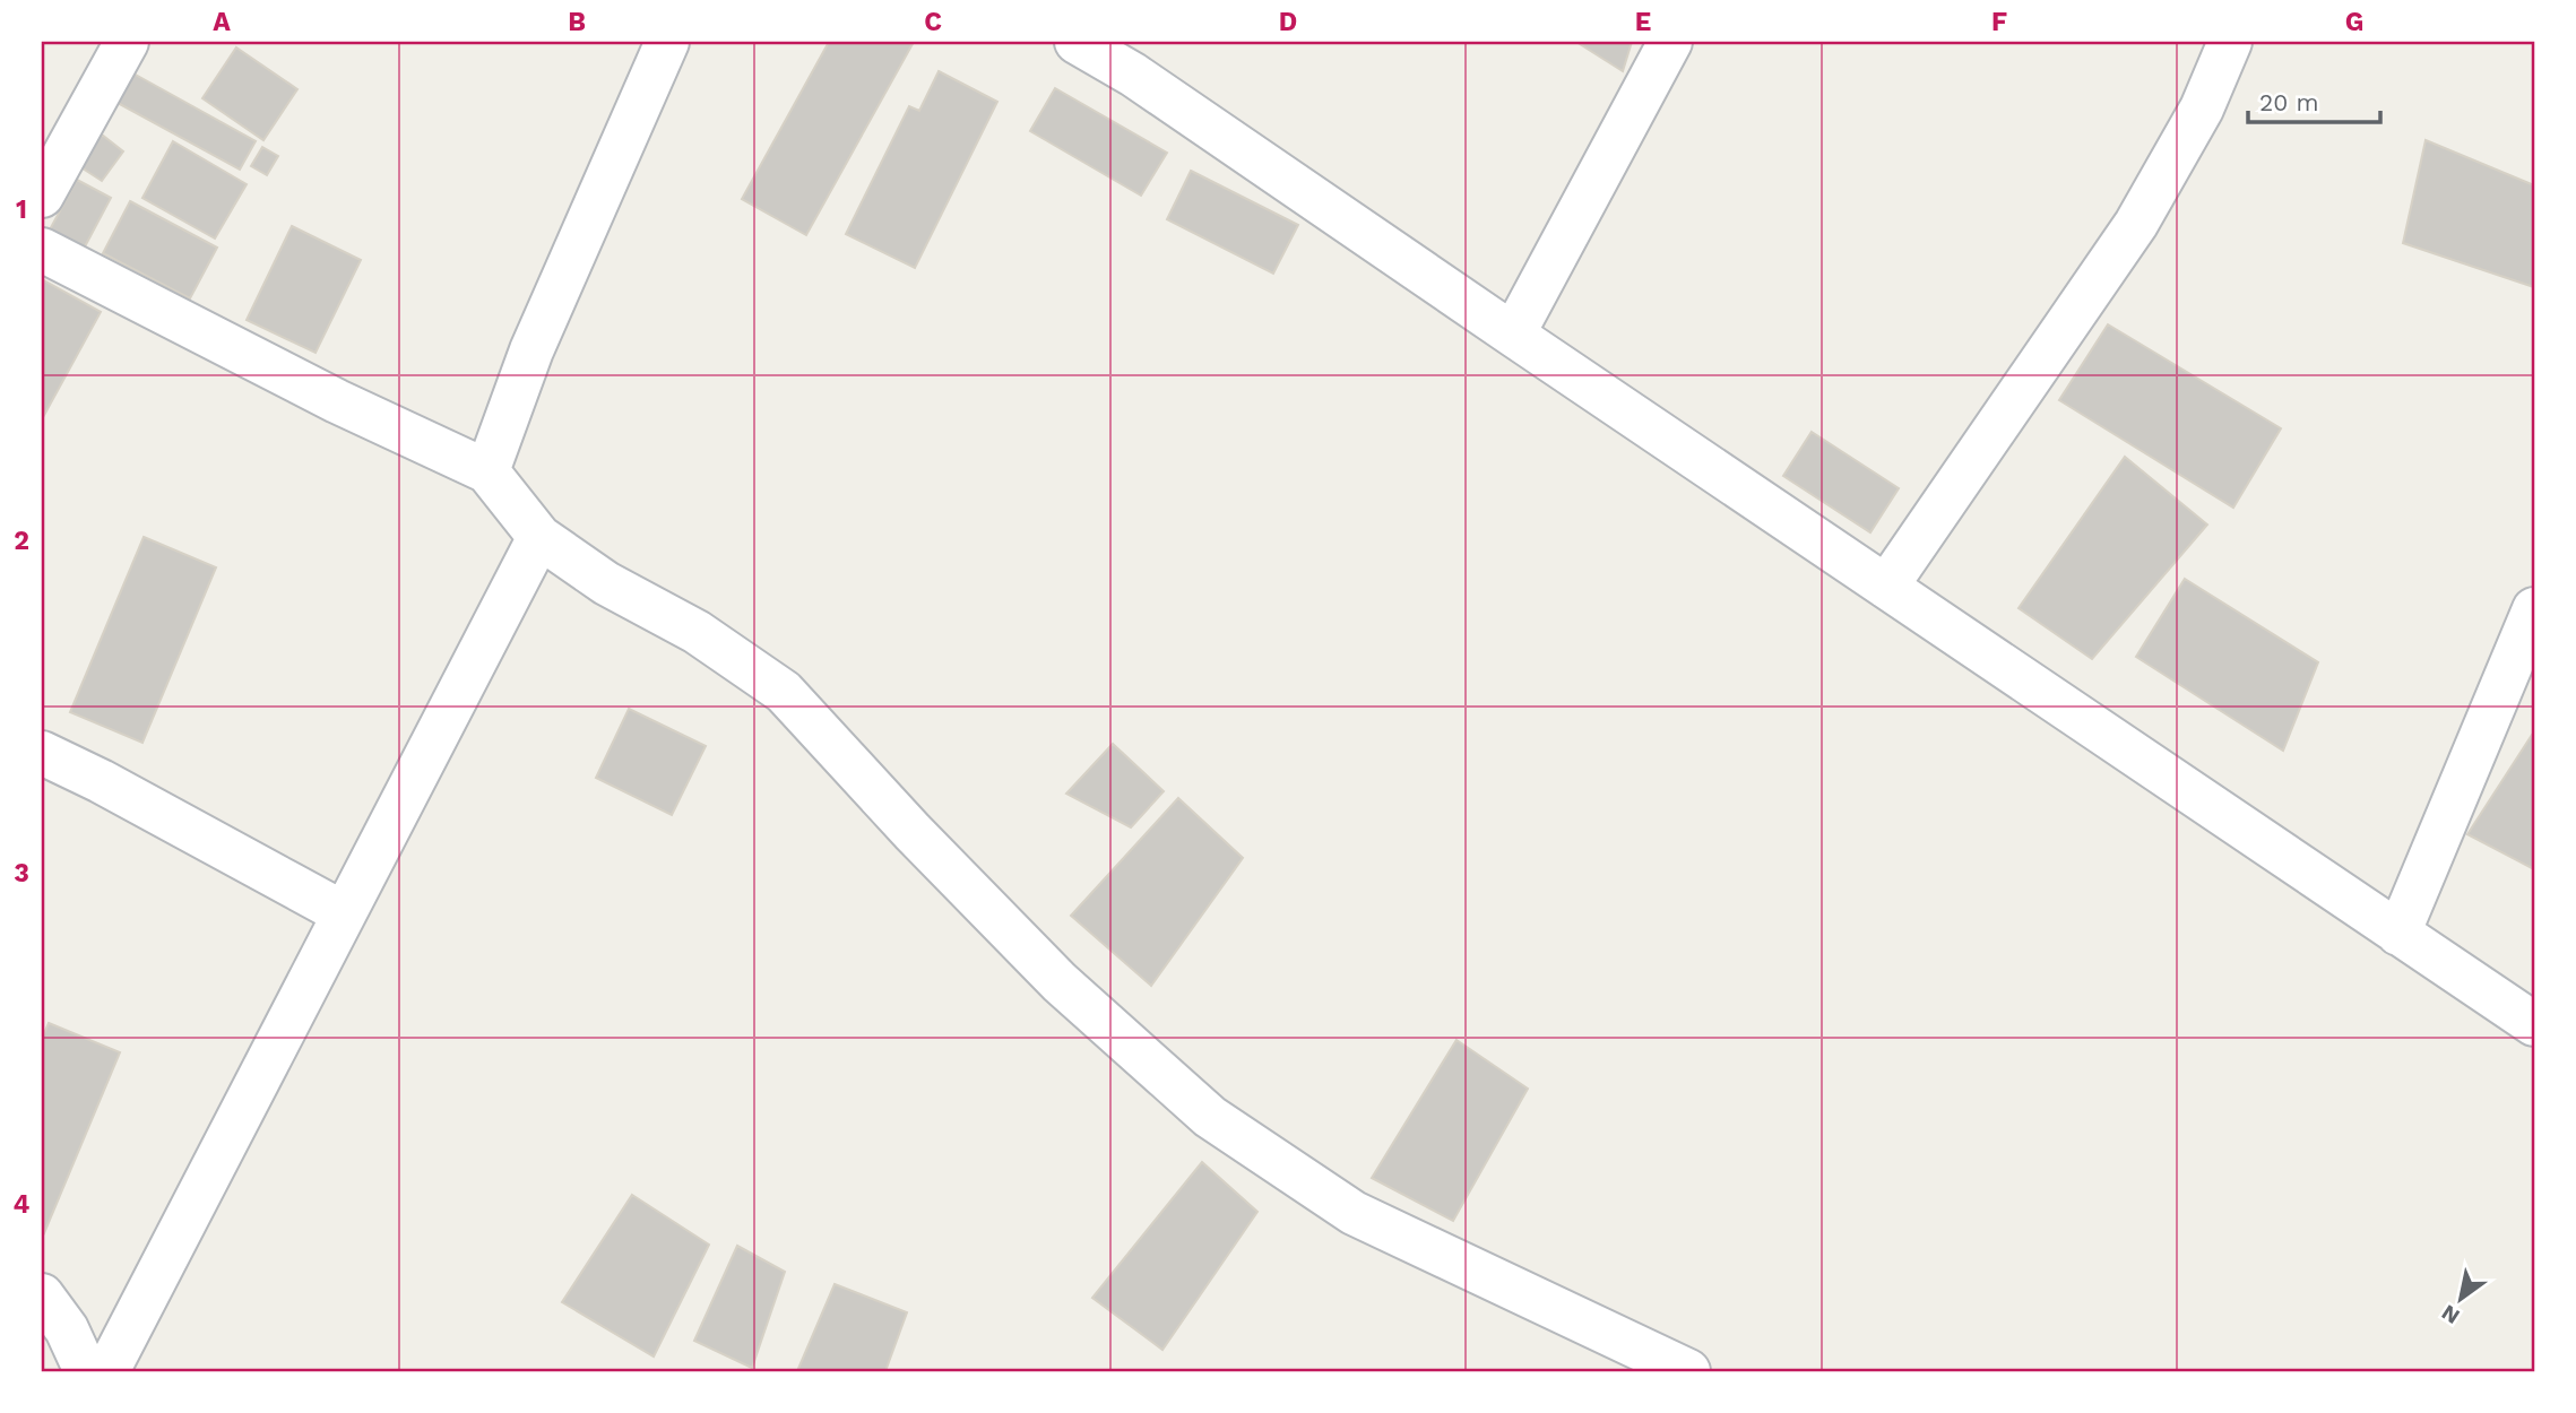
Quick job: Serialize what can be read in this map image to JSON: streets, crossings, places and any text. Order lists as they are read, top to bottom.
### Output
{
  "scale_bar": "20 m",
  "north": "bottom left",
  "grid": {
    "columns": [
      "A",
      "B",
      "C",
      "D",
      "E",
      "F",
      "G"
    ],
    "rows": [
      "1",
      "2",
      "3",
      "4"
    ]
  }
}
